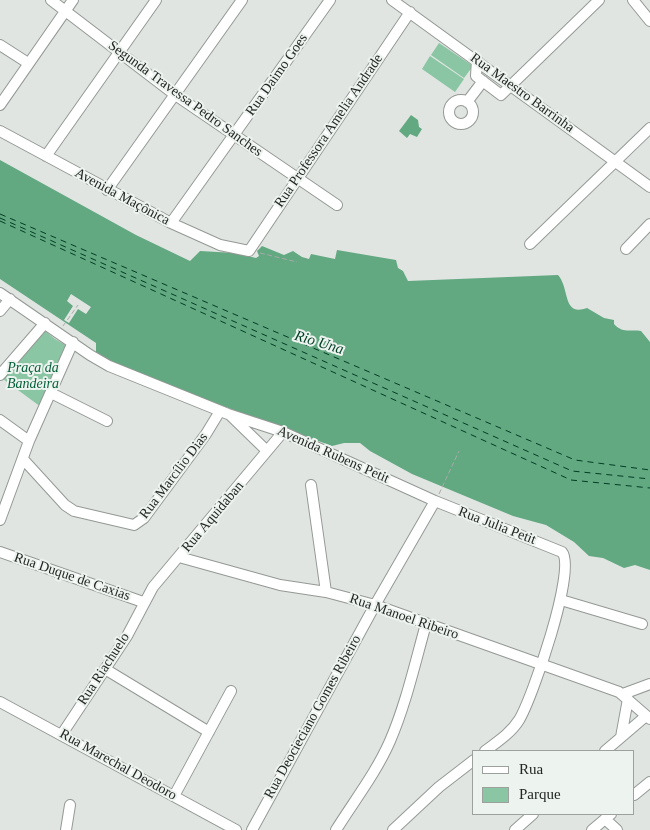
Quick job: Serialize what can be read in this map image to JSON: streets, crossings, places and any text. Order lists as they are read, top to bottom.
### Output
{
  "streets": {
    "street": [
      "Rua Daimo Goes",
      "Rua Maestro Barrinha",
      "Segunda Travessa Pedro Sanches",
      "Rua Professora Amelia Andrade",
      "Avenida Maçônica",
      "Avenida Rubens Petit",
      "Rua Marcílio Dias",
      "Rua Aquidaban",
      "Rua Julia Petit",
      "Rua Duque de Caxias",
      "Rua Manoel Ribeiro",
      "Rua Riachuelo",
      "Rua Deocieciano Gomes Ribeiro",
      "Rua Marechal Deodoro"
    ]
  },
  "crossings": [
    ["Rua Daimo Goes", "Segunda Travessa Pedro Sanches"],
    ["Rua Daimo Goes", "Avenida Maçônica"],
    ["Rua Maestro Barrinha", "Rua Professora Amelia Andrade"],
    ["Segunda Travessa Pedro Sanches", "Rua Professora Amelia Andrade"],
    ["Rua Professora Amelia Andrade", "Avenida Maçônica"],
    ["Avenida Rubens Petit", "Rua Marcílio Dias"],
    ["Avenida Rubens Petit", "Rua Aquidaban"],
    ["Avenida Rubens Petit", "Rua Julia Petit"],
    ["Avenida Rubens Petit", "Rua Deocieciano Gomes Ribeiro"],
    ["Rua Aquidaban", "Rua Duque de Caxias"],
    ["Rua Aquidaban", "Rua Manoel Ribeiro"],
    ["Rua Aquidaban", "Rua Riachuelo"],
    ["Rua Julia Petit", "Rua Deocieciano Gomes Ribeiro"],
    ["Rua Duque de Caxias", "Rua Riachuelo"],
    ["Rua Manoel Ribeiro", "Rua Deocieciano Gomes Ribeiro"],
    ["Rua Riachuelo", "Rua Marechal Deodoro"]
  ],
  "water": ["Rio Una"],
  "parks": ["Praça da Bandeira"],
  "legend": ["Rua", "Parque"]
}
